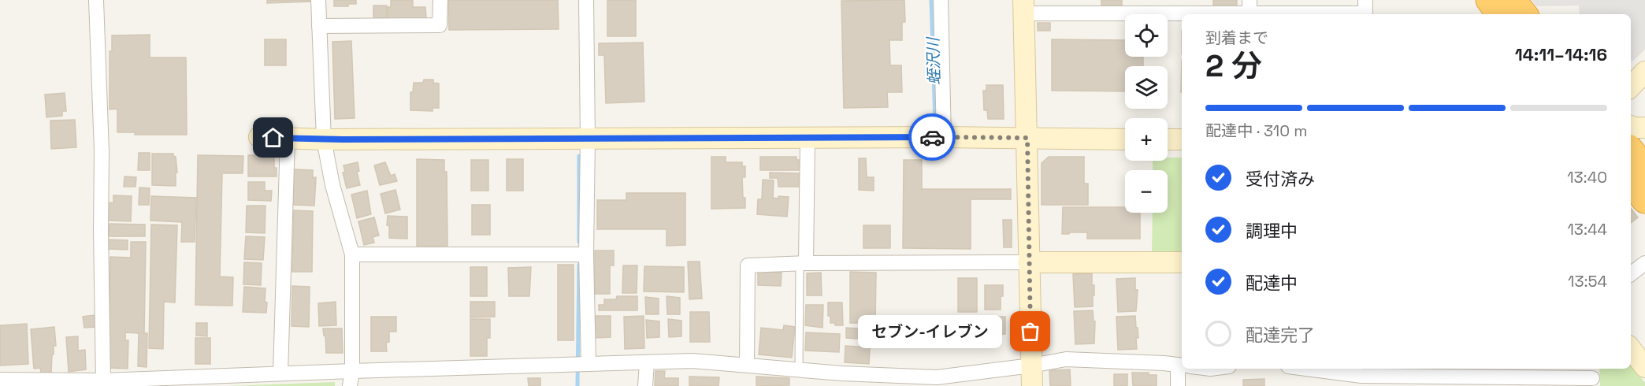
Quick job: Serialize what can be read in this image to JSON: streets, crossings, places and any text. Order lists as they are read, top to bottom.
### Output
{
  "water": ["蛭沢川"],
  "places": ["セブン-イレブン"],
  "page": {
    "map_buttons": ["+", "−"],
    "heading": ["2 分", "到着まで", "14:11–14:16"],
    "bar": "配達中 · 310 m",
    "list": [
      ["受付済み", "13:40"],
      ["調理中", "13:44"],
      ["配達中", "13:54"],
      "配達完了"
    ],
    "bubble": "セブン-イレブン"
  }
}
